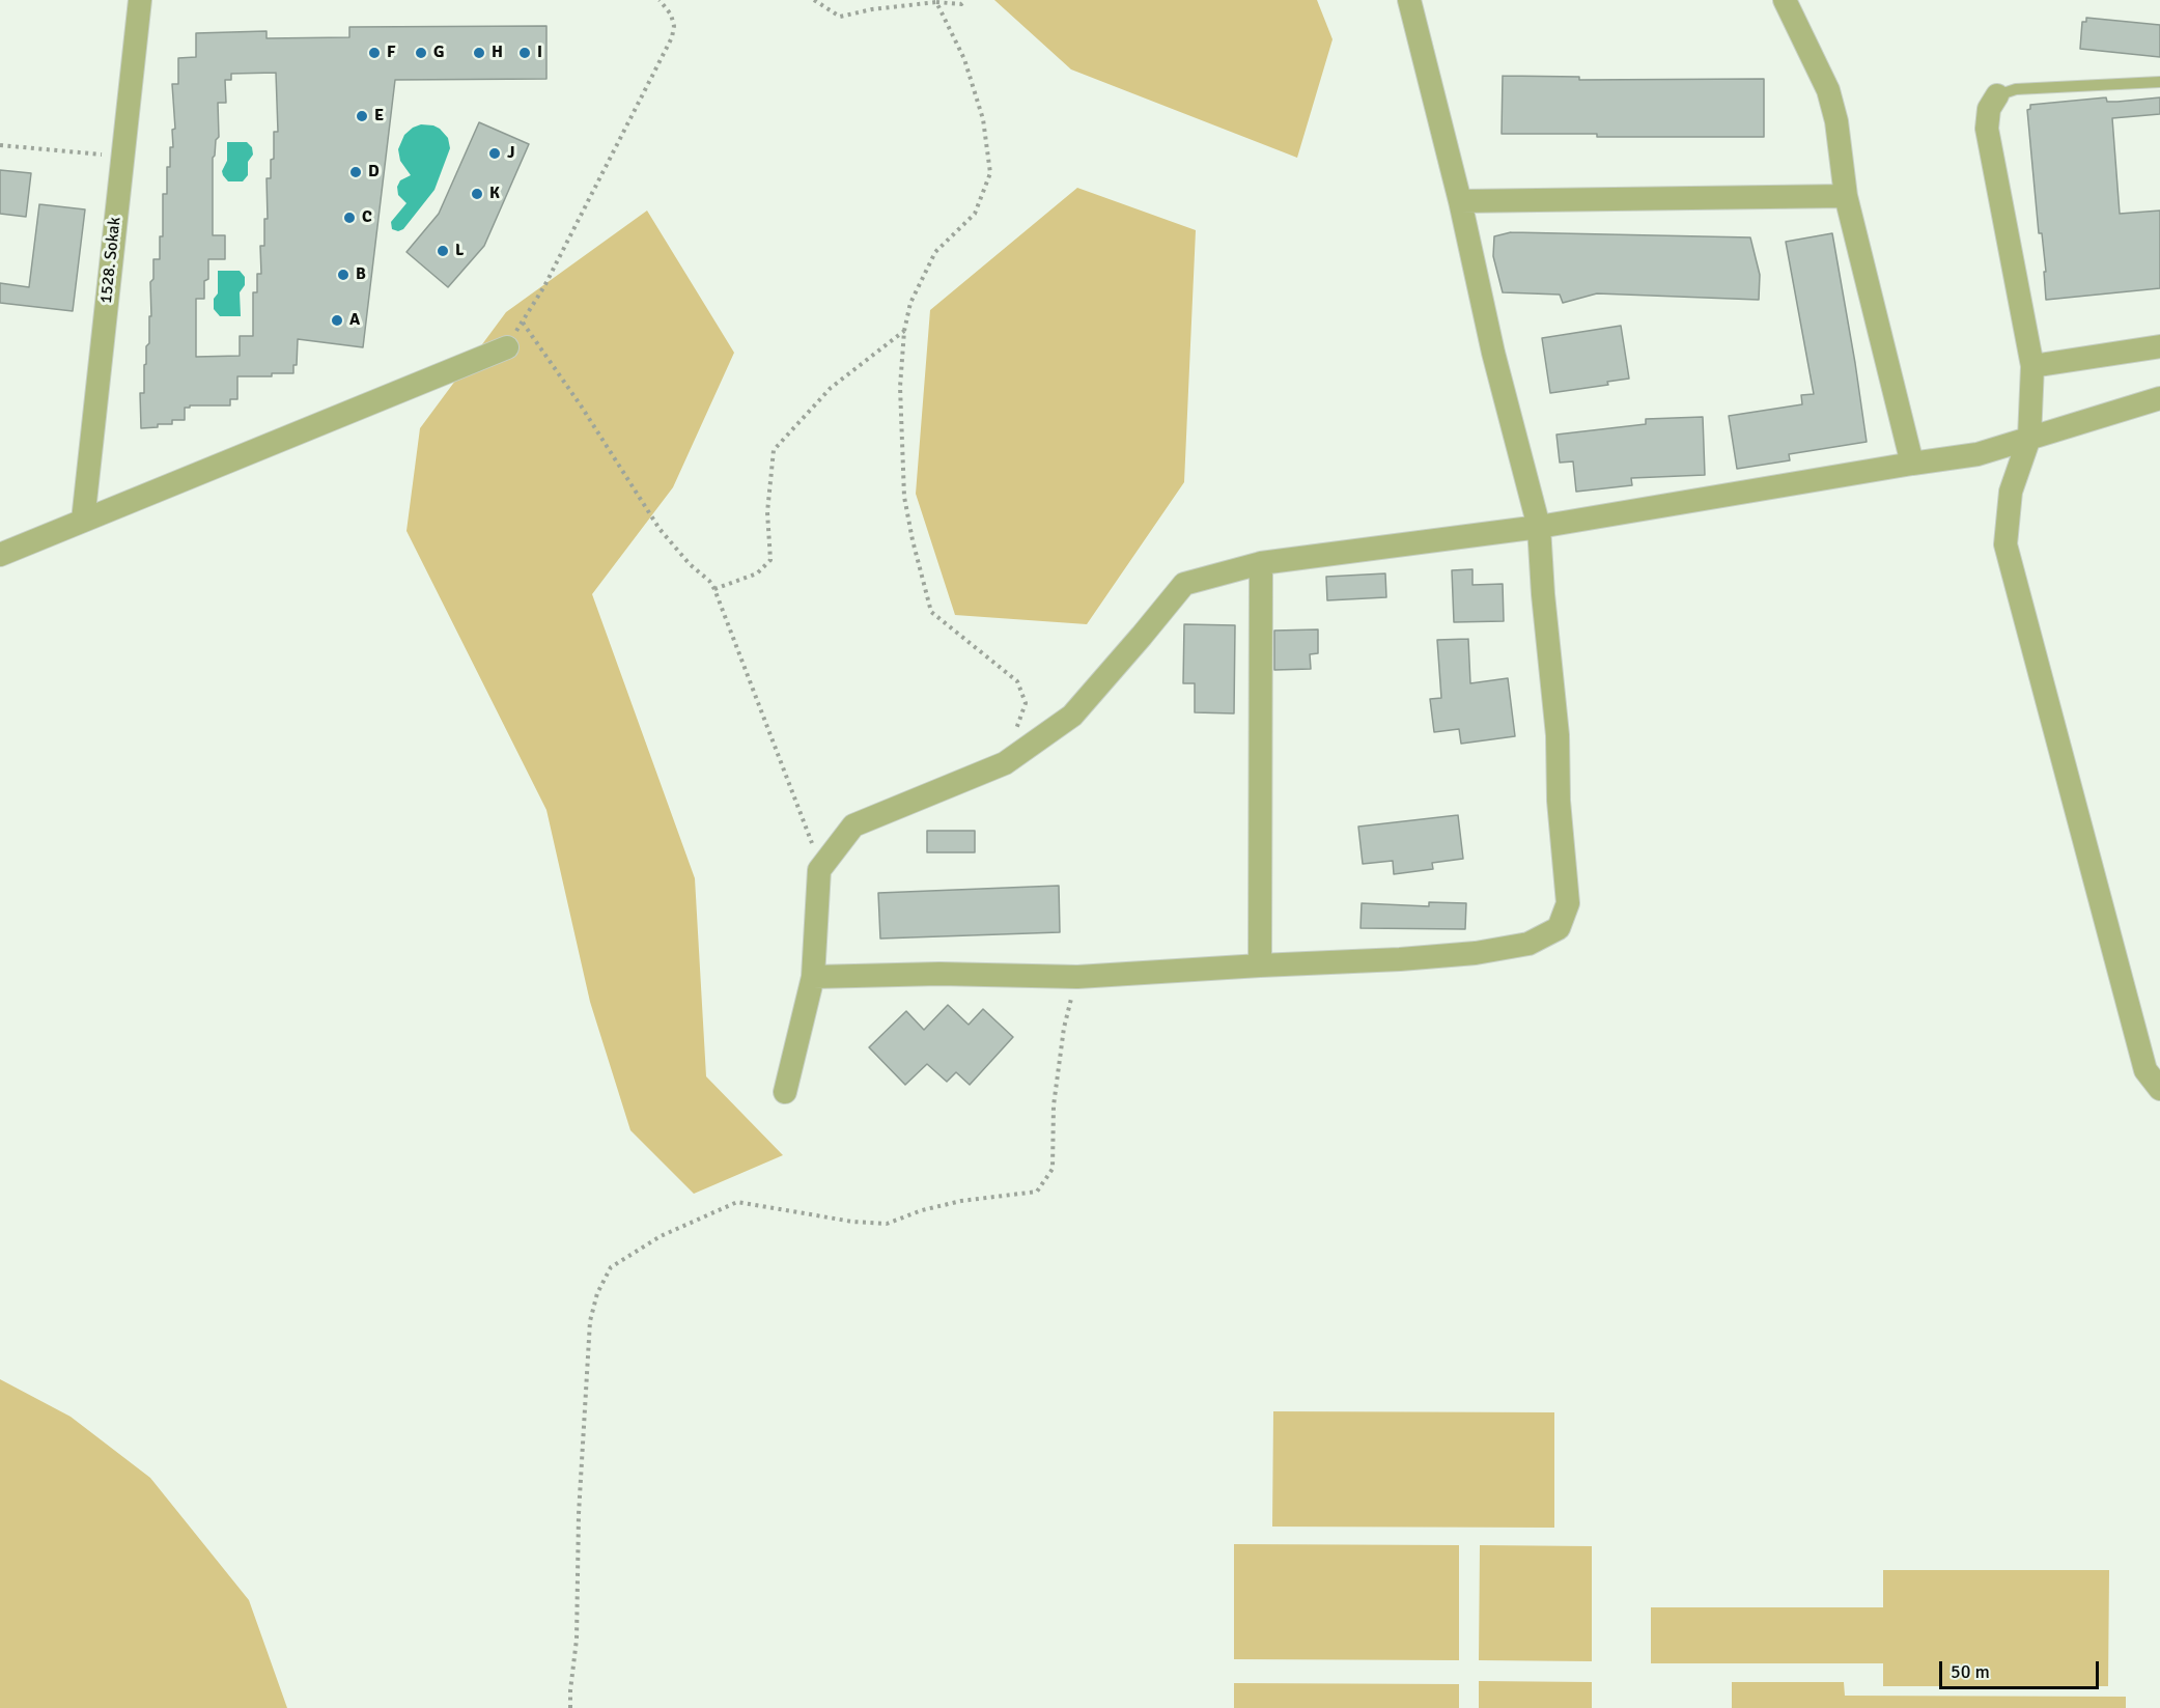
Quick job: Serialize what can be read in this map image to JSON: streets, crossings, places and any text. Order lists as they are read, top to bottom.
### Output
{
  "streets": {
    "street": ["1528. Sokak"]
  },
  "places": [
    "F",
    "G",
    "H",
    "I",
    "E",
    "J",
    "D",
    "K",
    "C",
    "L",
    "B",
    "A"
  ],
  "scale_bar": "50 m"
}
